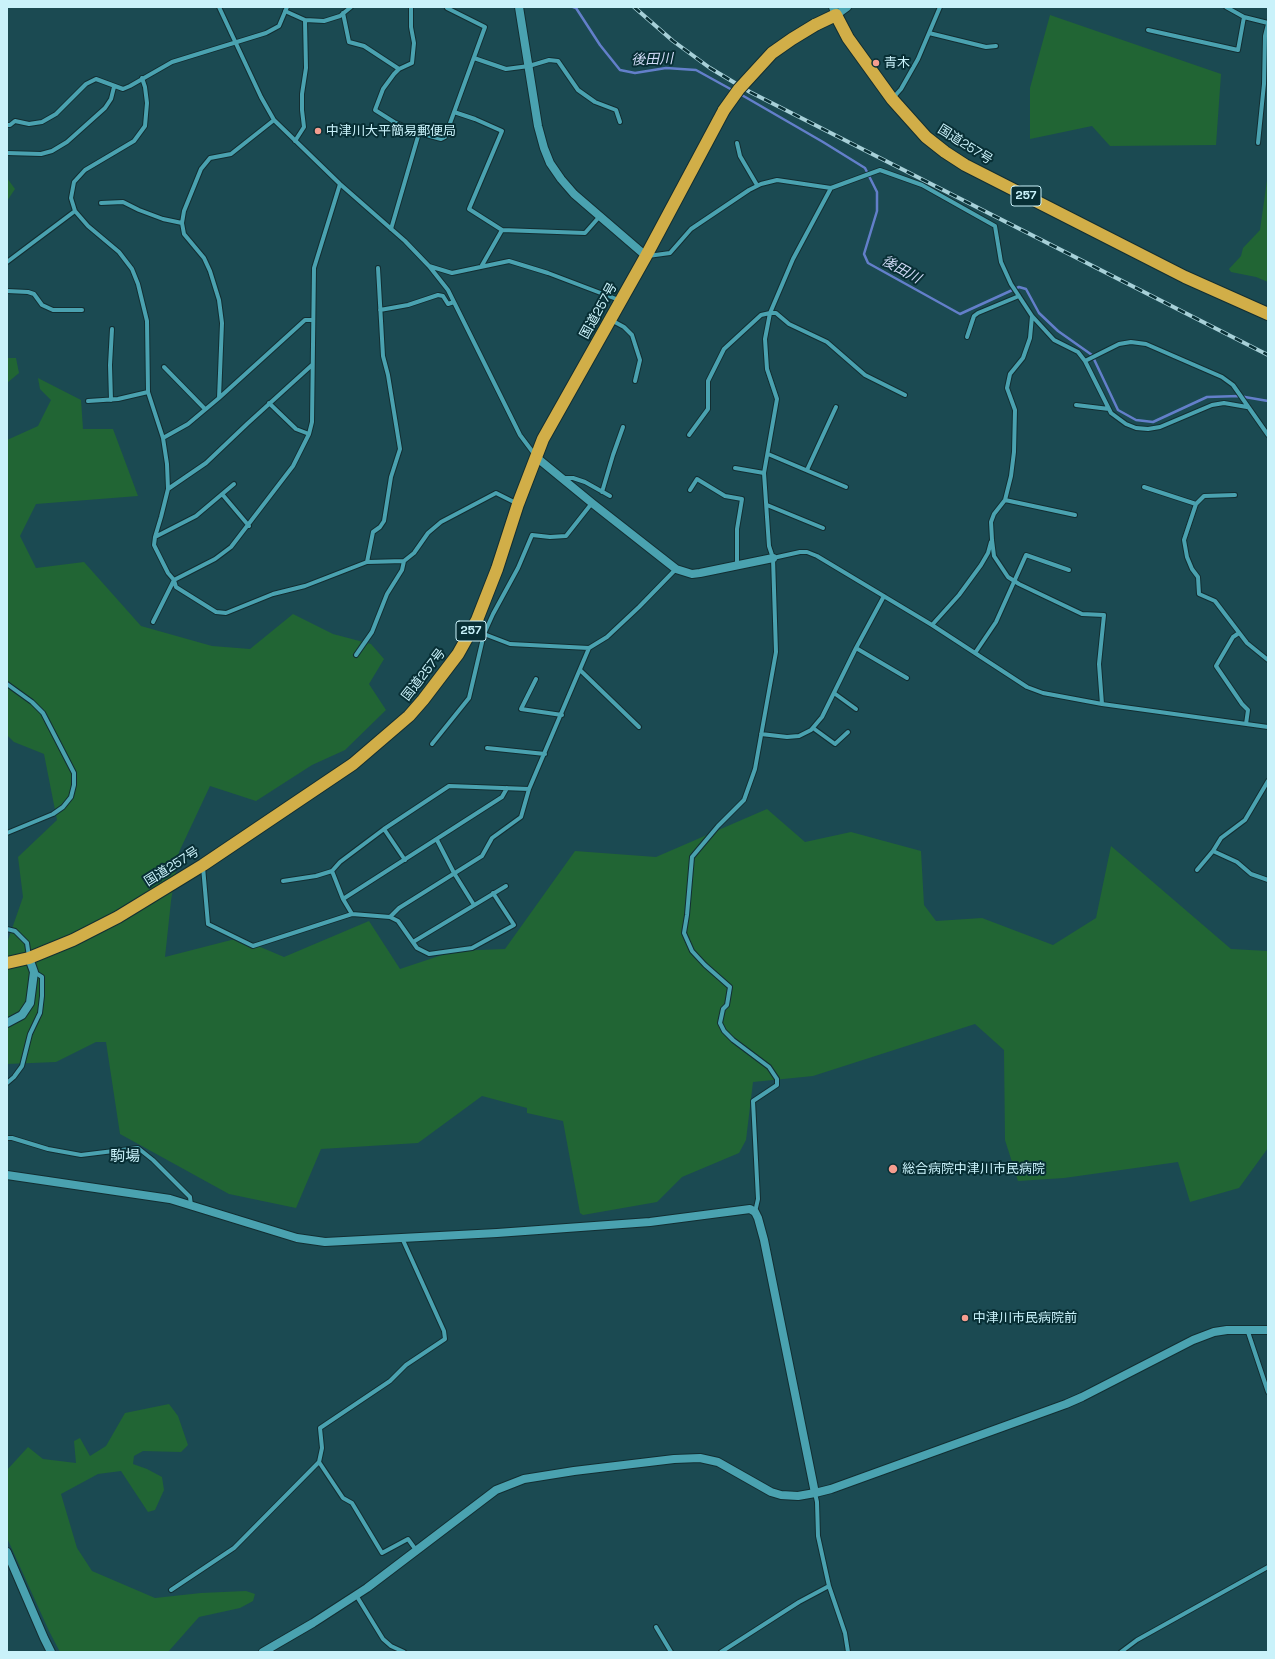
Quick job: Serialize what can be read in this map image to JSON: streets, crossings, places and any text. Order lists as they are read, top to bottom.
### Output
{
  "streets": {
    "highway": ["国道257号", "257"]
  },
  "districts": ["駒場"],
  "water": ["後田川"],
  "places": [
    "青木",
    "中津川大平簡易郵便局",
    "総合病院中津川市民病院",
    "中津川市民病院前"
  ]
}
